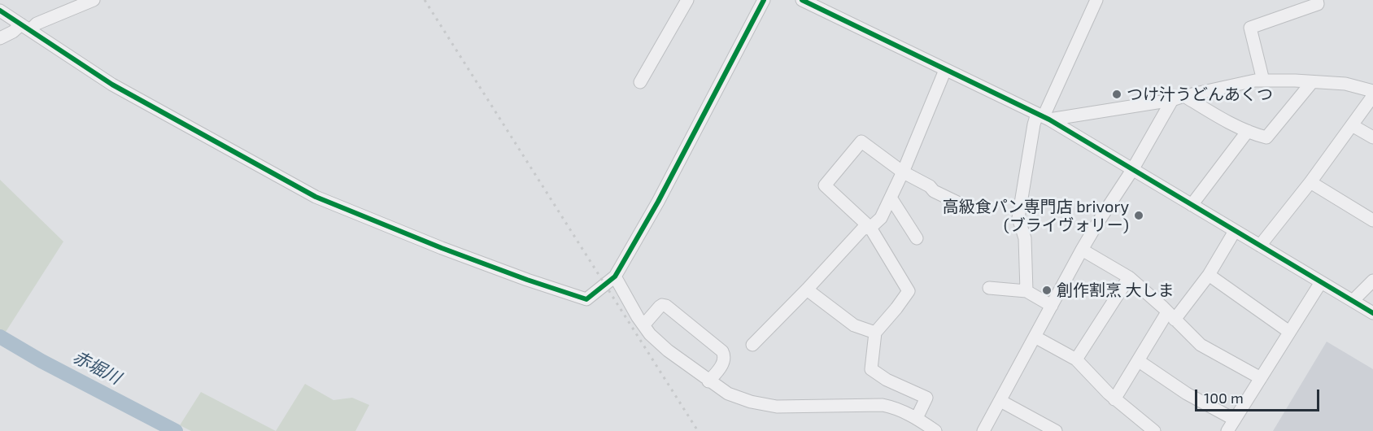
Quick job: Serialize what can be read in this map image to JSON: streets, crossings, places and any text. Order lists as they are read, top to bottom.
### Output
{
  "water": ["赤堀川"],
  "places": ["つけ汁うどんあくつ", "高級食パン専門店 brivory (ブライヴォリー)", "創作割烹 大しま"],
  "scale_bar": "100 m"
}
